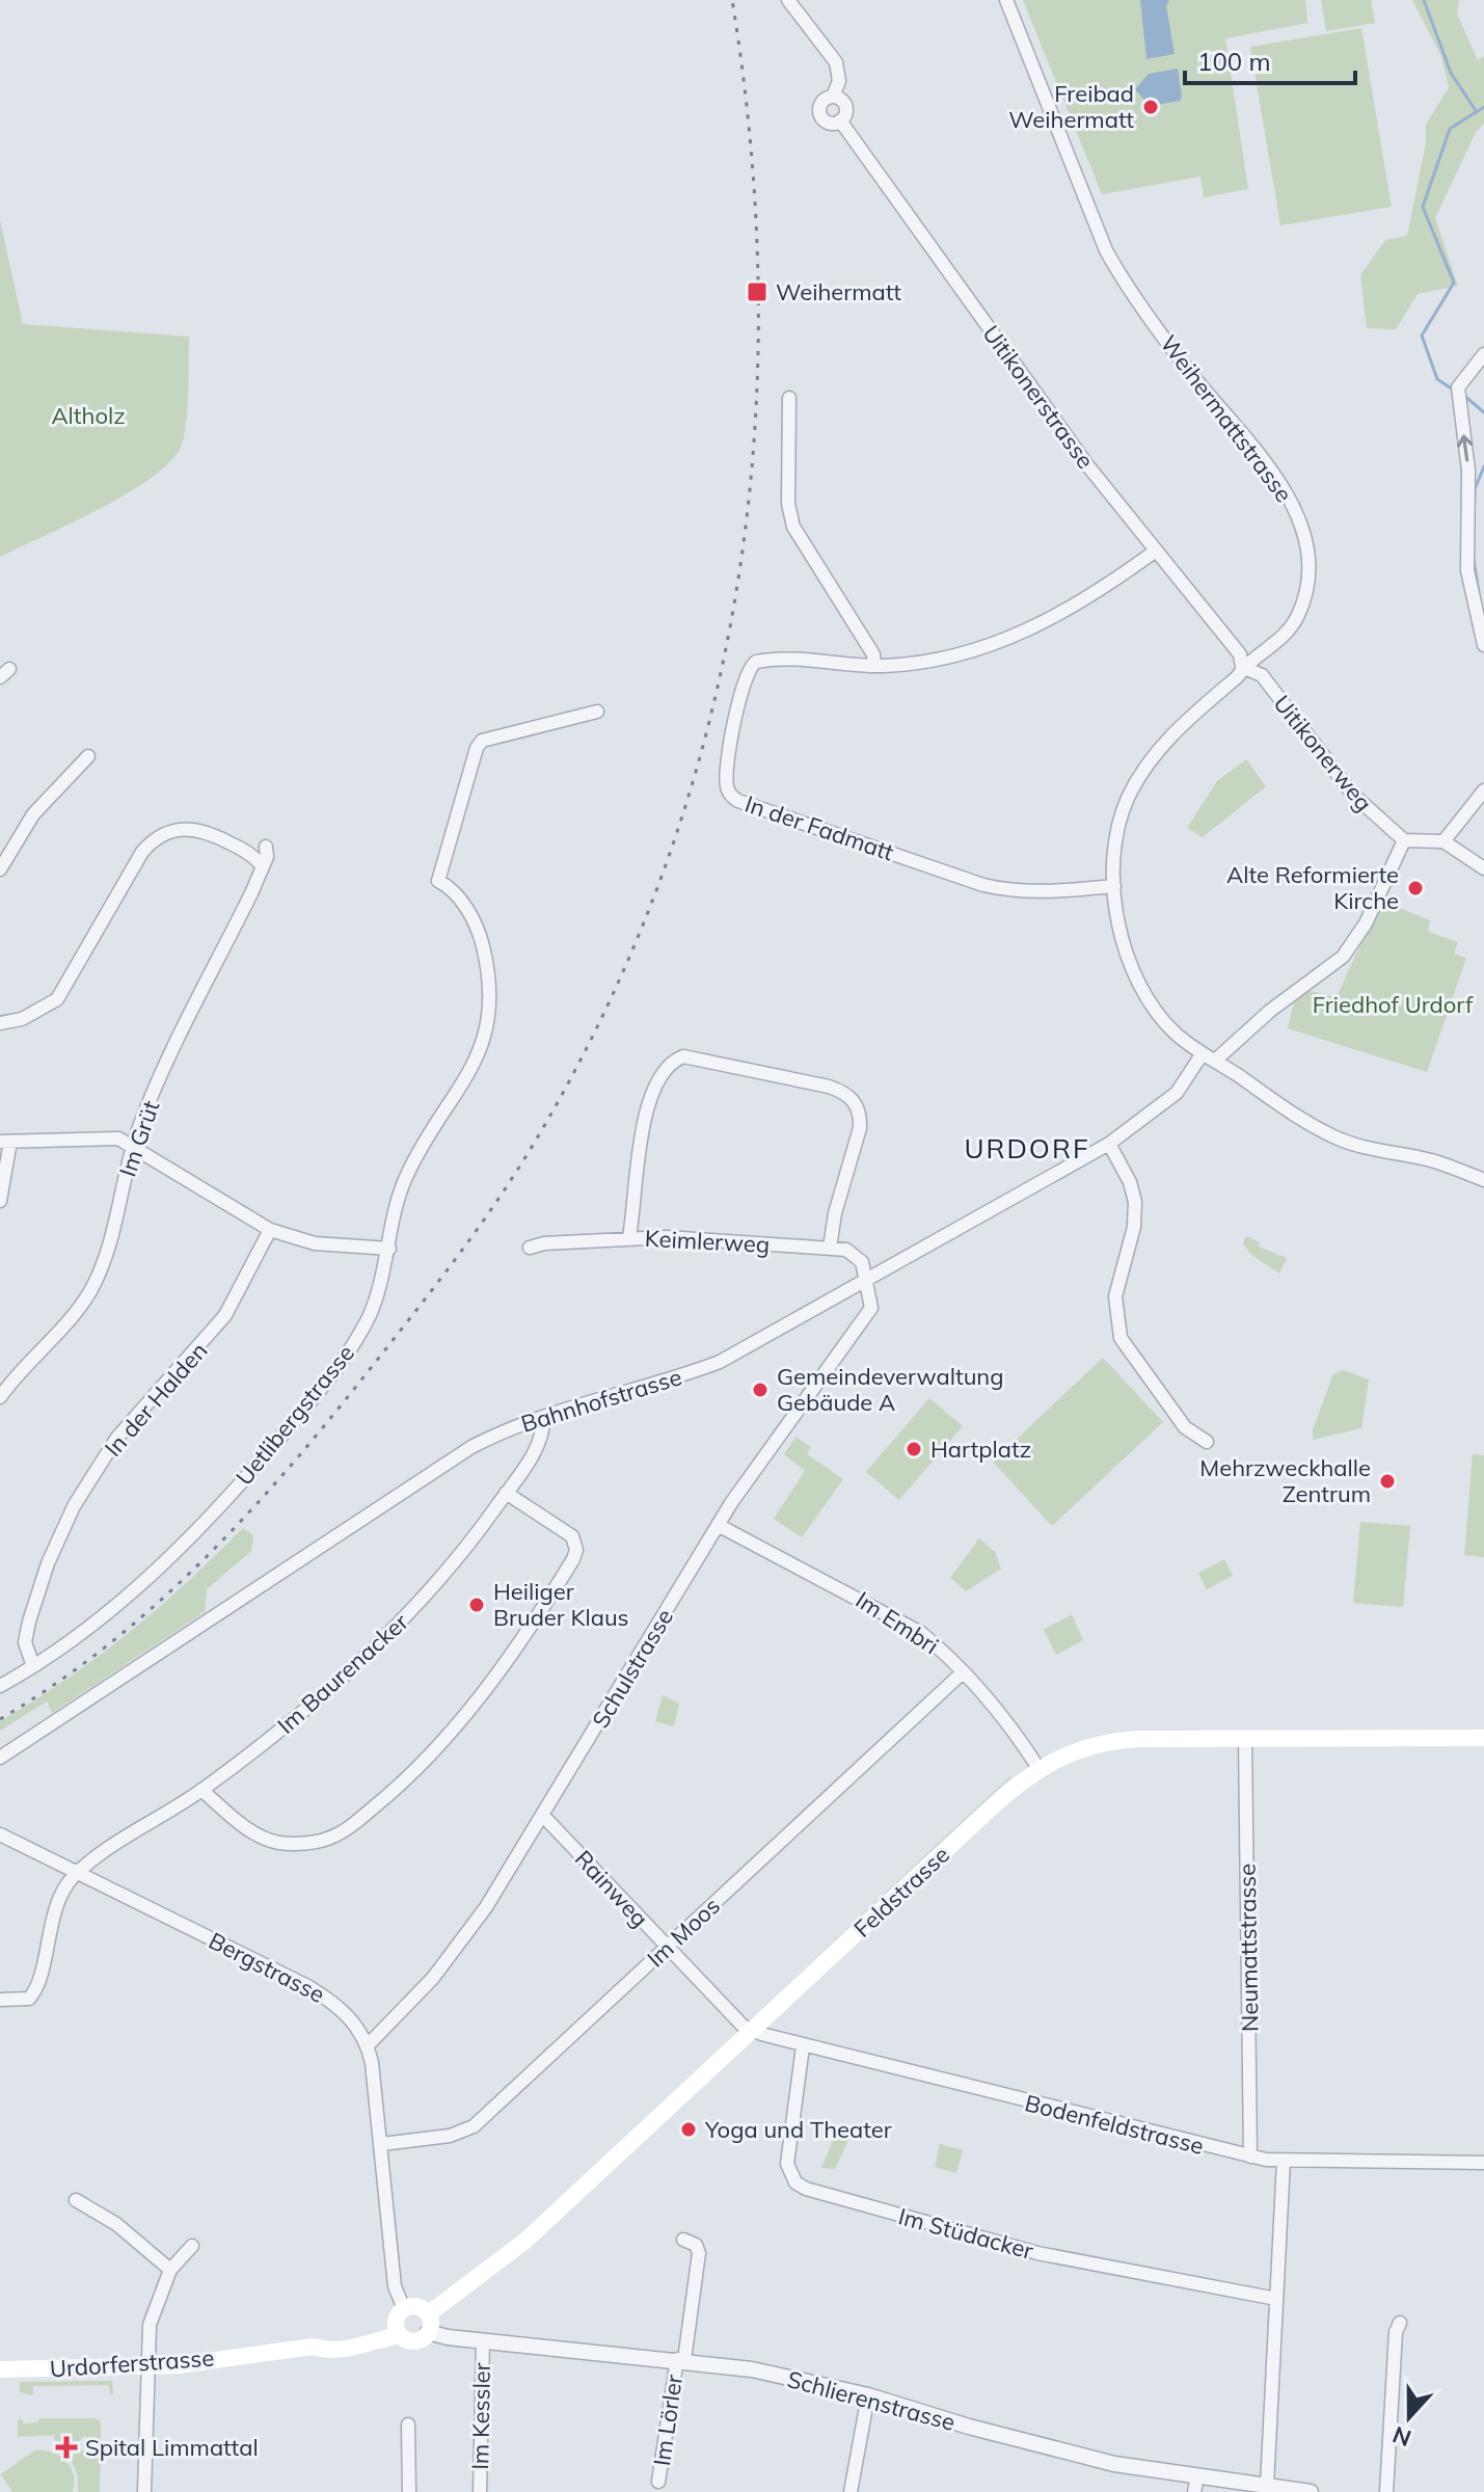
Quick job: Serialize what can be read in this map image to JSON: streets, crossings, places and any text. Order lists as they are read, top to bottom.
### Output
{
  "streets": {
    "main road": ["Feldstrasse", "Urdorferstrasse"],
    "street": [
      "Uitikonerstrasse",
      "Weihermattstrasse",
      "Uitikonerweg",
      "In der Fadmatt",
      "Im Grüt",
      "Keimlerweg",
      "In der Halden",
      "Bahnhofstrasse",
      "Uetlibergstrasse",
      "Im Embri",
      "Schulstrasse",
      "Im Baurenacker",
      "Rainweg",
      "Im Moos",
      "Neumattstrasse",
      "Bergstrasse",
      "Bodenfeldstrasse",
      "Im Stüdacker",
      "Schlierenstrasse",
      "Im Kessler",
      "Im Lörler"
    ]
  },
  "crossings": [
    ["Uitikonerstrasse", "Weihermattstrasse"],
    ["Uitikonerstrasse", "Uitikonerweg"],
    ["Uitikonerstrasse", "In der Fadmatt"],
    ["Weihermattstrasse", "Uitikonerweg"],
    ["Weihermattstrasse", "In der Fadmatt"],
    ["Weihermattstrasse", "Bahnhofstrasse"],
    ["Uitikonerweg", "Bahnhofstrasse"],
    ["Keimlerweg", "Bahnhofstrasse"],
    ["Keimlerweg", "Schulstrasse"],
    ["In der Halden", "Uetlibergstrasse"],
    ["Bahnhofstrasse", "Schulstrasse"],
    ["Bahnhofstrasse", "Im Baurenacker"],
    ["Im Embri", "Schulstrasse"],
    ["Im Embri", "Feldstrasse"],
    ["Im Embri", "Im Moos"],
    ["Schulstrasse", "Rainweg"],
    ["Schulstrasse", "Bergstrasse"],
    ["Im Baurenacker", "Bergstrasse"],
    ["Rainweg", "Feldstrasse"],
    ["Rainweg", "Im Moos"],
    ["Rainweg", "Bodenfeldstrasse"],
    ["Feldstrasse", "Neumattstrasse"],
    ["Feldstrasse", "Bodenfeldstrasse"],
    ["Feldstrasse", "Urdorferstrasse"],
    ["Feldstrasse", "Schlierenstrasse"],
    ["Im Moos", "Bergstrasse"],
    ["Neumattstrasse", "Bodenfeldstrasse"],
    ["Bergstrasse", "Urdorferstrasse"],
    ["Bodenfeldstrasse", "Im Stüdacker"],
    ["Urdorferstrasse", "Schlierenstrasse"],
    ["Schlierenstrasse", "Im Kessler"],
    ["Schlierenstrasse", "Im Lörler"]
  ],
  "districts": ["URDORF"],
  "parks": ["Altholz", "Friedhof Urdorf"],
  "places": {
    "other": [
      "Freibad Weihermatt",
      "Alte Reformierte Kirche",
      "Gemeindeverwaltung Gebäude A",
      "Hartplatz",
      "Mehrzweckhalle Zentrum",
      "Heiliger Bruder Klaus",
      "Yoga und Theater"
    ],
    "transit": ["Weihermatt"],
    "health": ["Spital Limmattal"]
  },
  "scale_bar": "100 m",
  "north": "bottom"
}
